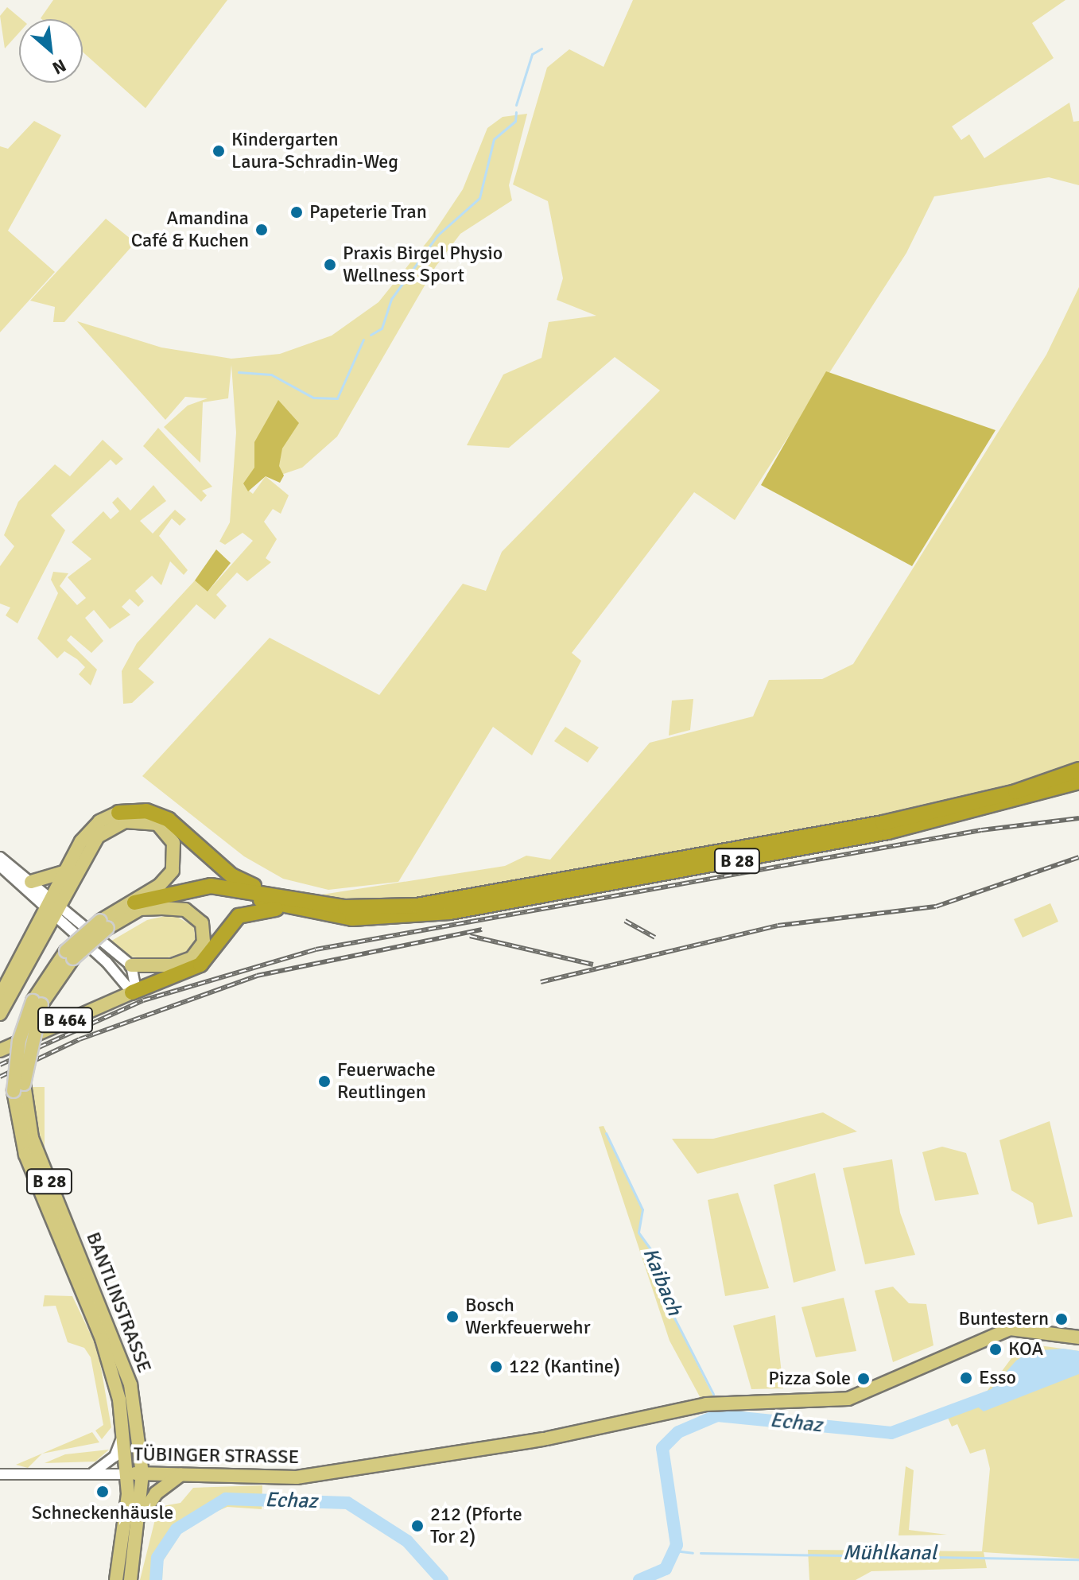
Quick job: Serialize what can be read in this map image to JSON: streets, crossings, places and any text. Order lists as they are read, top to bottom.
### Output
{
  "streets": {
    "highway": ["B 28", "B 464"],
    "main road": ["BANTLINSTRASSE", "TÜBINGER STRASSE"]
  },
  "crossings": [
    ["B 28", "B 464"],
    ["B 28", "BANTLINSTRASSE"],
    ["BANTLINSTRASSE", "TÜBINGER STRASSE"]
  ],
  "water": ["Kaibach", "Echaz", "Mühlkanal"],
  "places": [
    "Kindergarten Laura-Schradin-Weg",
    "Papeterie Tran",
    "Amandina Café & Kuchen",
    "Praxis Birgel Physio Wellness Sport",
    "Feuerwache Reutlingen",
    "Bosch Werkfeuerwehr",
    "Buntestern",
    "KOA",
    "122 (Kantine)",
    "Esso",
    "Pizza Sole",
    "Schneckenhäusle",
    "212 (Pforte Tor 2)"
  ],
  "north": "bottom right"
}
